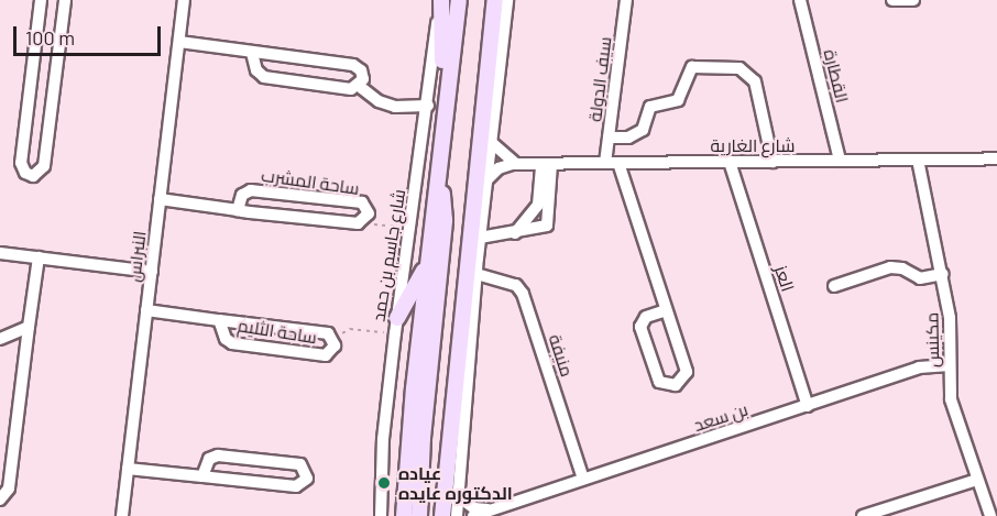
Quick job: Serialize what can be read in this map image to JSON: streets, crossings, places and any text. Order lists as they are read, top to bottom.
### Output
{
  "streets": {
    "main road": ["شارع جاسم بن حمد"],
    "street": [
      "القطارة",
      "سيف الدولة",
      "شارع الغارية",
      "ساحة المشرب",
      "النبراس",
      "العز",
      "ساحة الثليم",
      "مكينس",
      "منيفة",
      "بن سعد"
    ]
  },
  "crossings": [
    ["القطارة", "شارع الغارية"],
    ["سيف الدولة", "شارع الغارية"],
    ["شارع الغارية", "العز"],
    ["شارع الغارية", "مكينس"],
    ["ساحة المشرب", "النبراس"],
    ["النبراس", "ساحة الثليم"],
    ["العز", "بن سعد"],
    ["مكينس", "بن سعد"],
    ["منيفة", "بن سعد"]
  ],
  "places": ["عياده الدكتوره عايده"],
  "scale_bar": "100 m"
}
